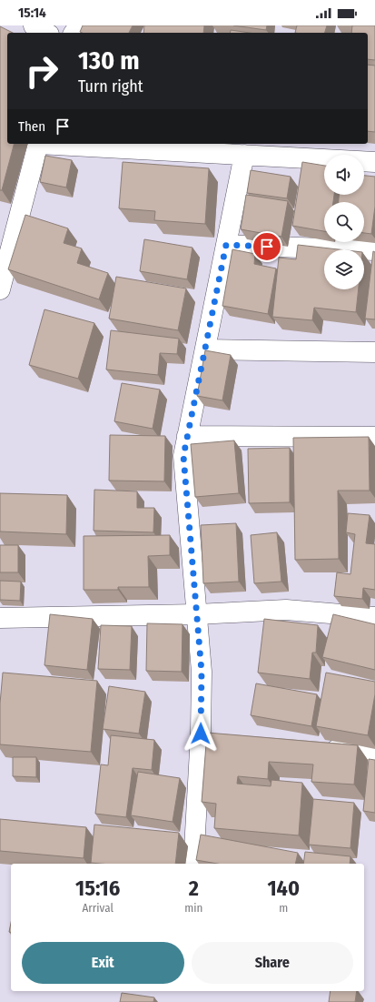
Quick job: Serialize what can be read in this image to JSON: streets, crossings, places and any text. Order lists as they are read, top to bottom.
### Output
{
  "page": {
    "status": "15:14",
    "turn": ["130 m", "Turn right"],
    "then": "Then",
    "eta": [
      "15:16",
      "Arrival",
      "2",
      "min",
      "140",
      "m"
    ],
    "buttons": ["Exit", "Share"]
  }
}
